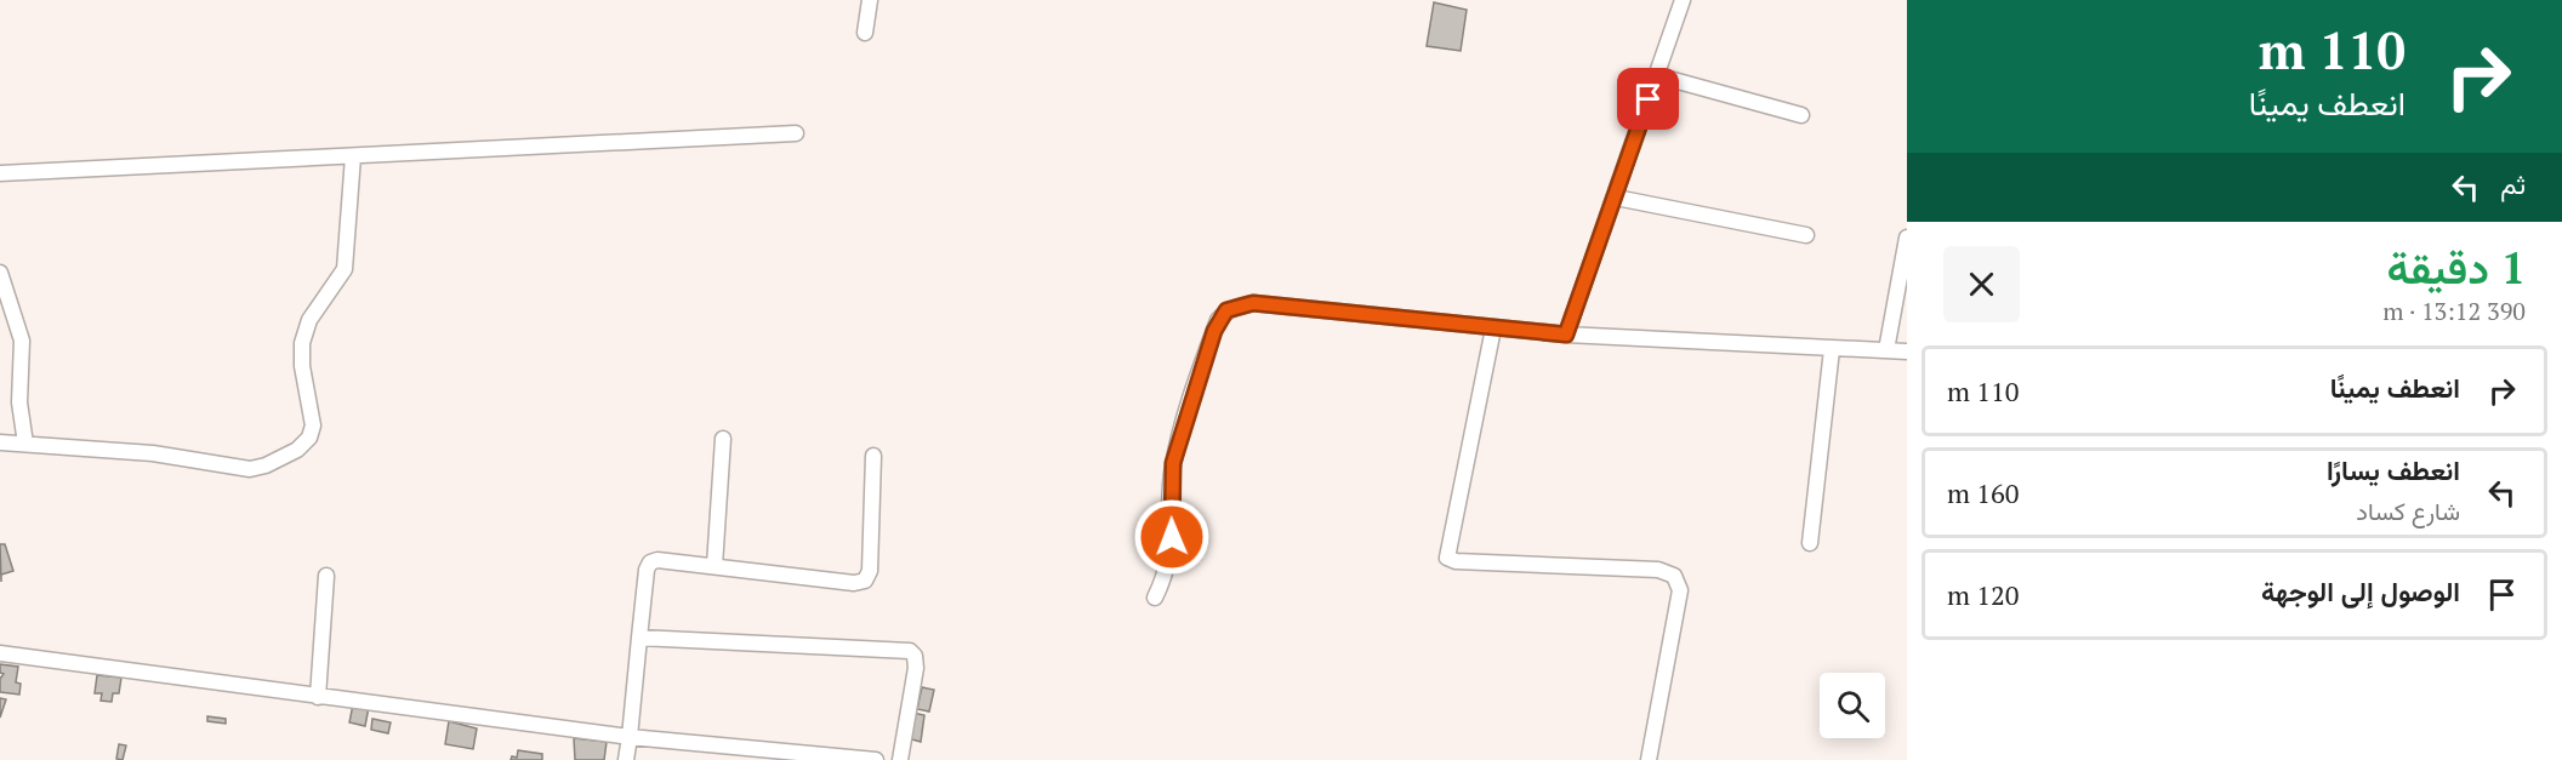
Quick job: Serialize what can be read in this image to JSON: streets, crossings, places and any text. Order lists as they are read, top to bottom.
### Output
{
  "page": {
    "turn": ["110 m", "انعطف يمينًا"],
    "then": "ثم",
    "heading": ["1 دقيقة", "390 m · 13:12"],
    "list": [
      {
        "name": "انعطف يمينًا",
        "value": "110 m"
      },
      {
        "name": "انعطف يسارًا",
        "note": "شارع كساد",
        "value": "160 m"
      },
      {
        "name": "الوصول إلى الوجهة",
        "value": "120 m"
      }
    ]
  }
}
